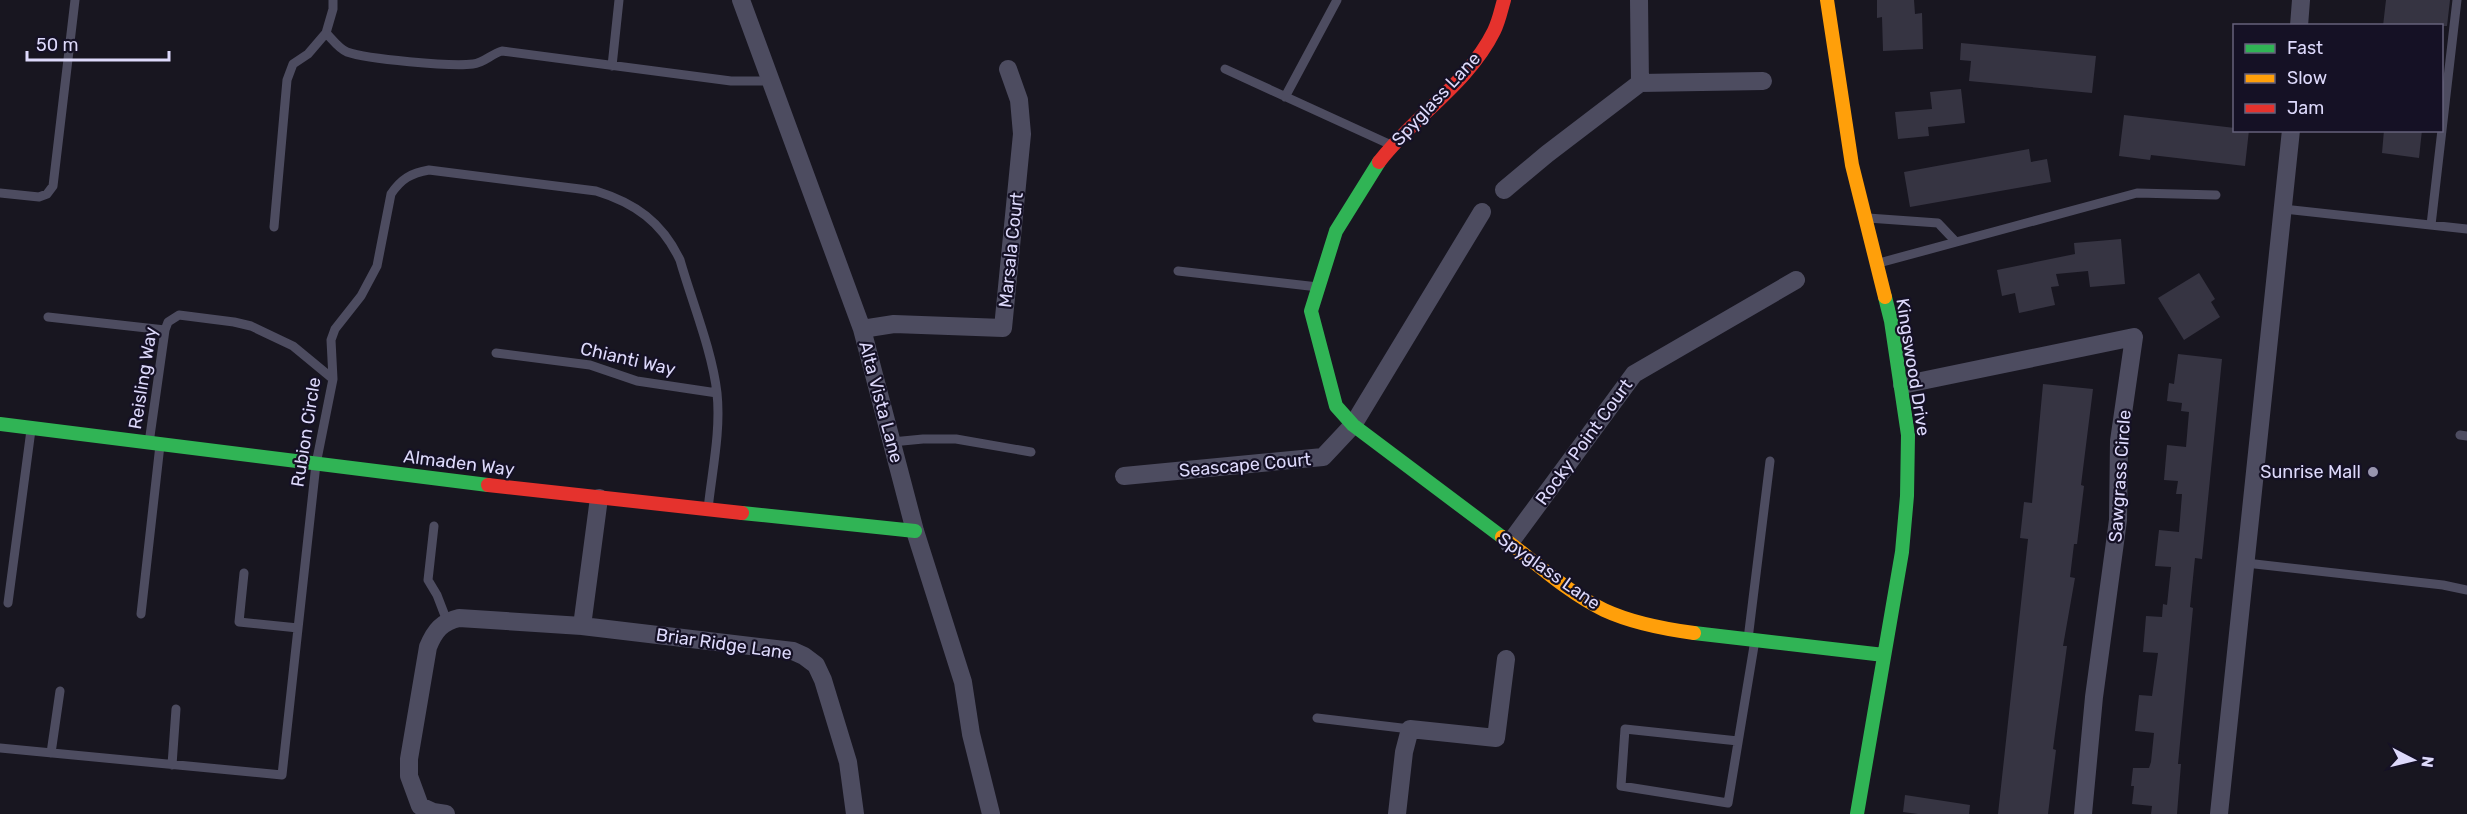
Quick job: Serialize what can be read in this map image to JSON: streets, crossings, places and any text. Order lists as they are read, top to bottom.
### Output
{
  "streets": {
    "street": [
      "Spyglass Lane",
      "Marsala Court",
      "Kingswood Drive",
      "Alta Vista Lane",
      "Rocky Point Court",
      "Almaden Way",
      "Seascape Court",
      "Sawgrass Circle",
      "Briar Ridge Lane"
    ],
    "lane": ["Chianti Way", "Reisling Way", "Rubion Circle"]
  },
  "crossings": [
    ["Spyglass Lane", "Kingswood Drive"],
    ["Spyglass Lane", "Rocky Point Court"],
    ["Spyglass Lane", "Seascape Court"],
    ["Marsala Court", "Alta Vista Lane"],
    ["Chianti Way", "Rubion Circle"],
    ["Kingswood Drive", "Sawgrass Circle"],
    ["Reisling Way", "Rubion Circle"],
    ["Reisling Way", "Almaden Way"],
    ["Alta Vista Lane", "Almaden Way"],
    ["Rubion Circle", "Almaden Way"]
  ],
  "places": ["Sunrise Mall"],
  "legend": ["Fast", "Slow", "Jam"],
  "scale_bar": "50 m",
  "north": "right"
}
